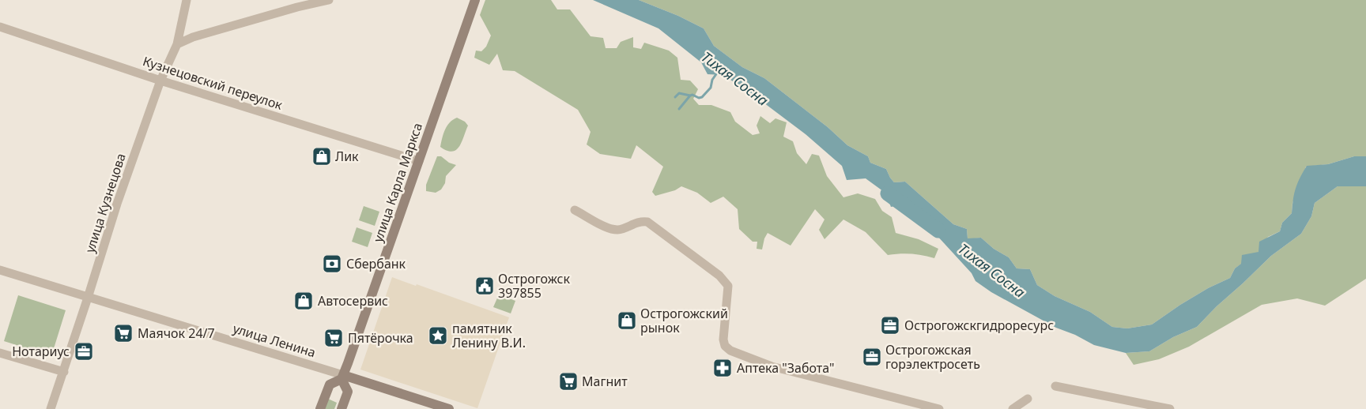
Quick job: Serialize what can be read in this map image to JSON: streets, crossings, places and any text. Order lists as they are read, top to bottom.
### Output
{
  "streets": {
    "main road": ["улица Карла Маркса", "улица Ленина"],
    "street": ["Кузнецовский переулок", "улица Кузнецова"]
  },
  "crossings": [
    ["Кузнецовский переулок", "улица Карла Маркса"],
    ["Кузнецовский переулок", "улица Кузнецова"],
    ["улица Карла Маркса", "улица Ленина"],
    ["улица Кузнецова", "улица Ленина"]
  ],
  "water": ["Тихая Сосна"],
  "places": {
    "shop": ["Лик", "Автосервис", "Острогожский рынок"],
    "bank": ["Сбербанк"],
    "public building": ["Острогожск 397855"],
    "office": ["Острогожскгидроресурс", "Нотариус", "Острогожская горэлектросеть"],
    "supermarket": ["Маячок 24/7", "Пятёрочка", "Магнит"],
    "place": ["памятник Ленину В.И."],
    "pharmacy": ["Аптека \"Забота\""]
  }
}
